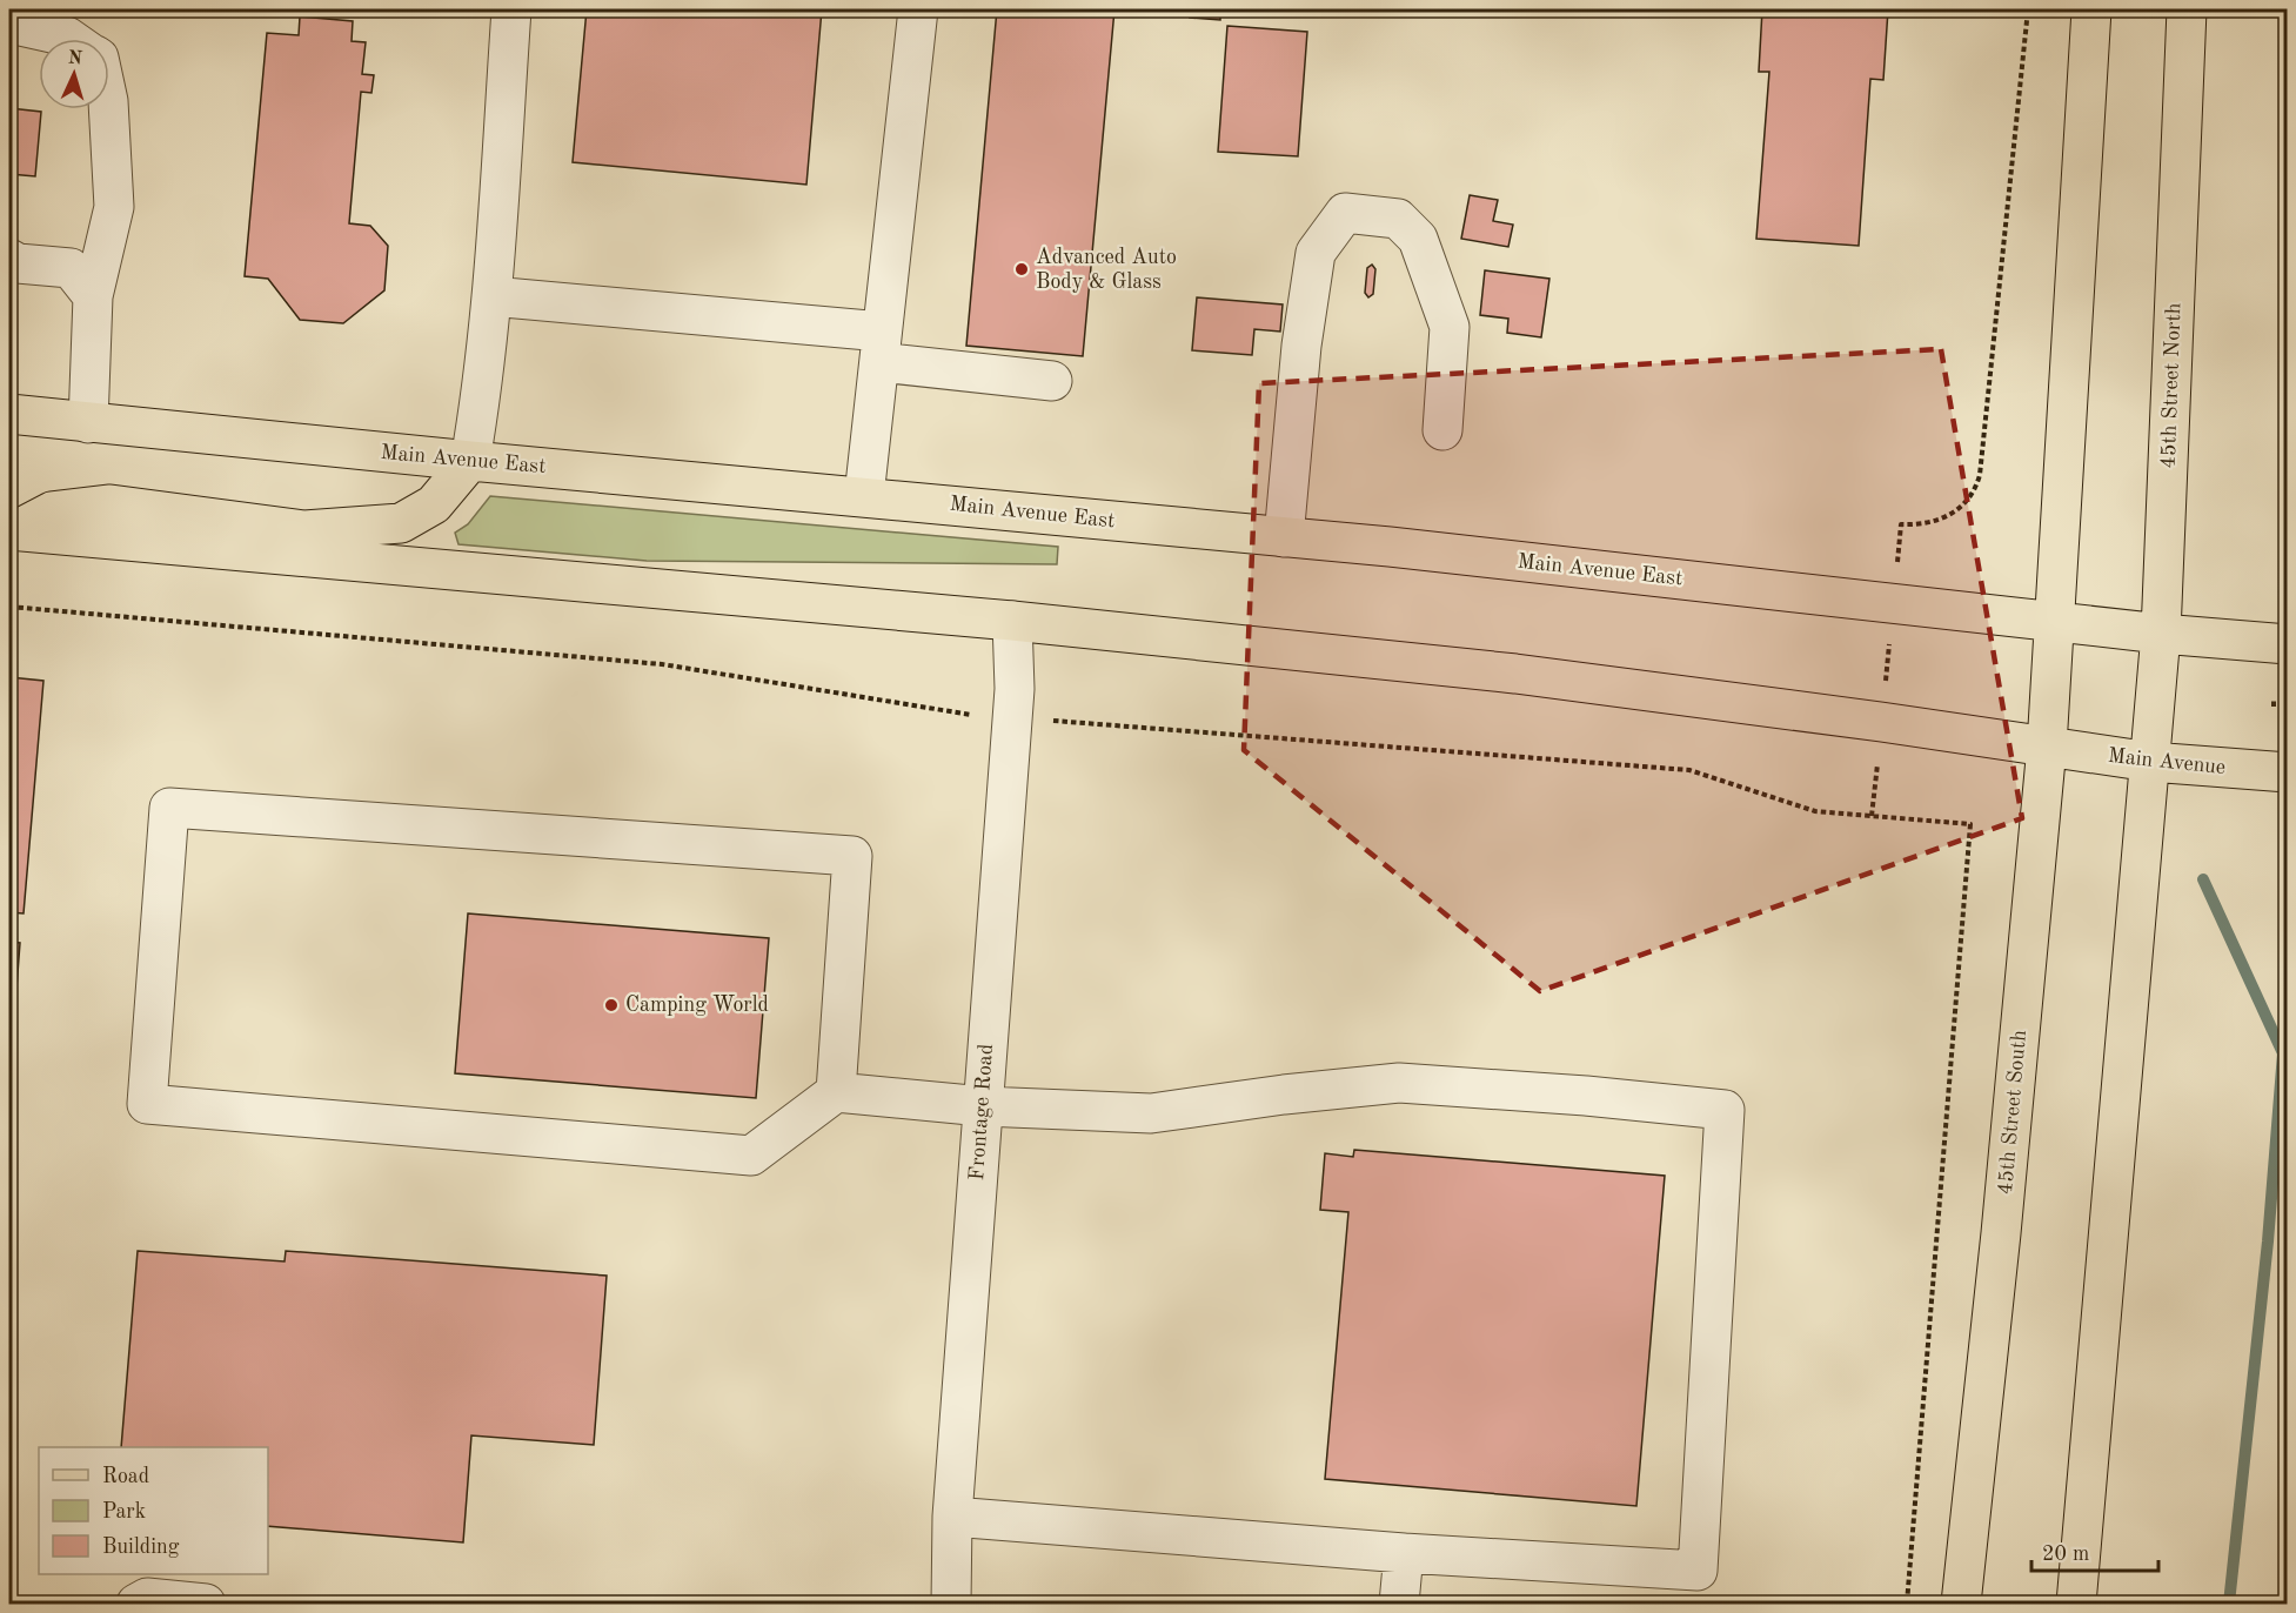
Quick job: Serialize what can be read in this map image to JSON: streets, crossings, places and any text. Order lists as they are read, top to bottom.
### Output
{
  "streets": {
    "main road": [
      "45th Street North",
      "Main Avenue East",
      "Main Avenue",
      "45th Street South"
    ],
    "street": ["Frontage Road"]
  },
  "crossings": [
    ["45th Street North", "Main Avenue"],
    ["Main Avenue East", "45th Street South"],
    ["Main Avenue", "45th Street South"]
  ],
  "places": ["Advanced Auto Body & Glass", "Camping World"],
  "legend": ["Road", "Park", "Building"],
  "scale_bar": "20 m",
  "north": "top"
}
